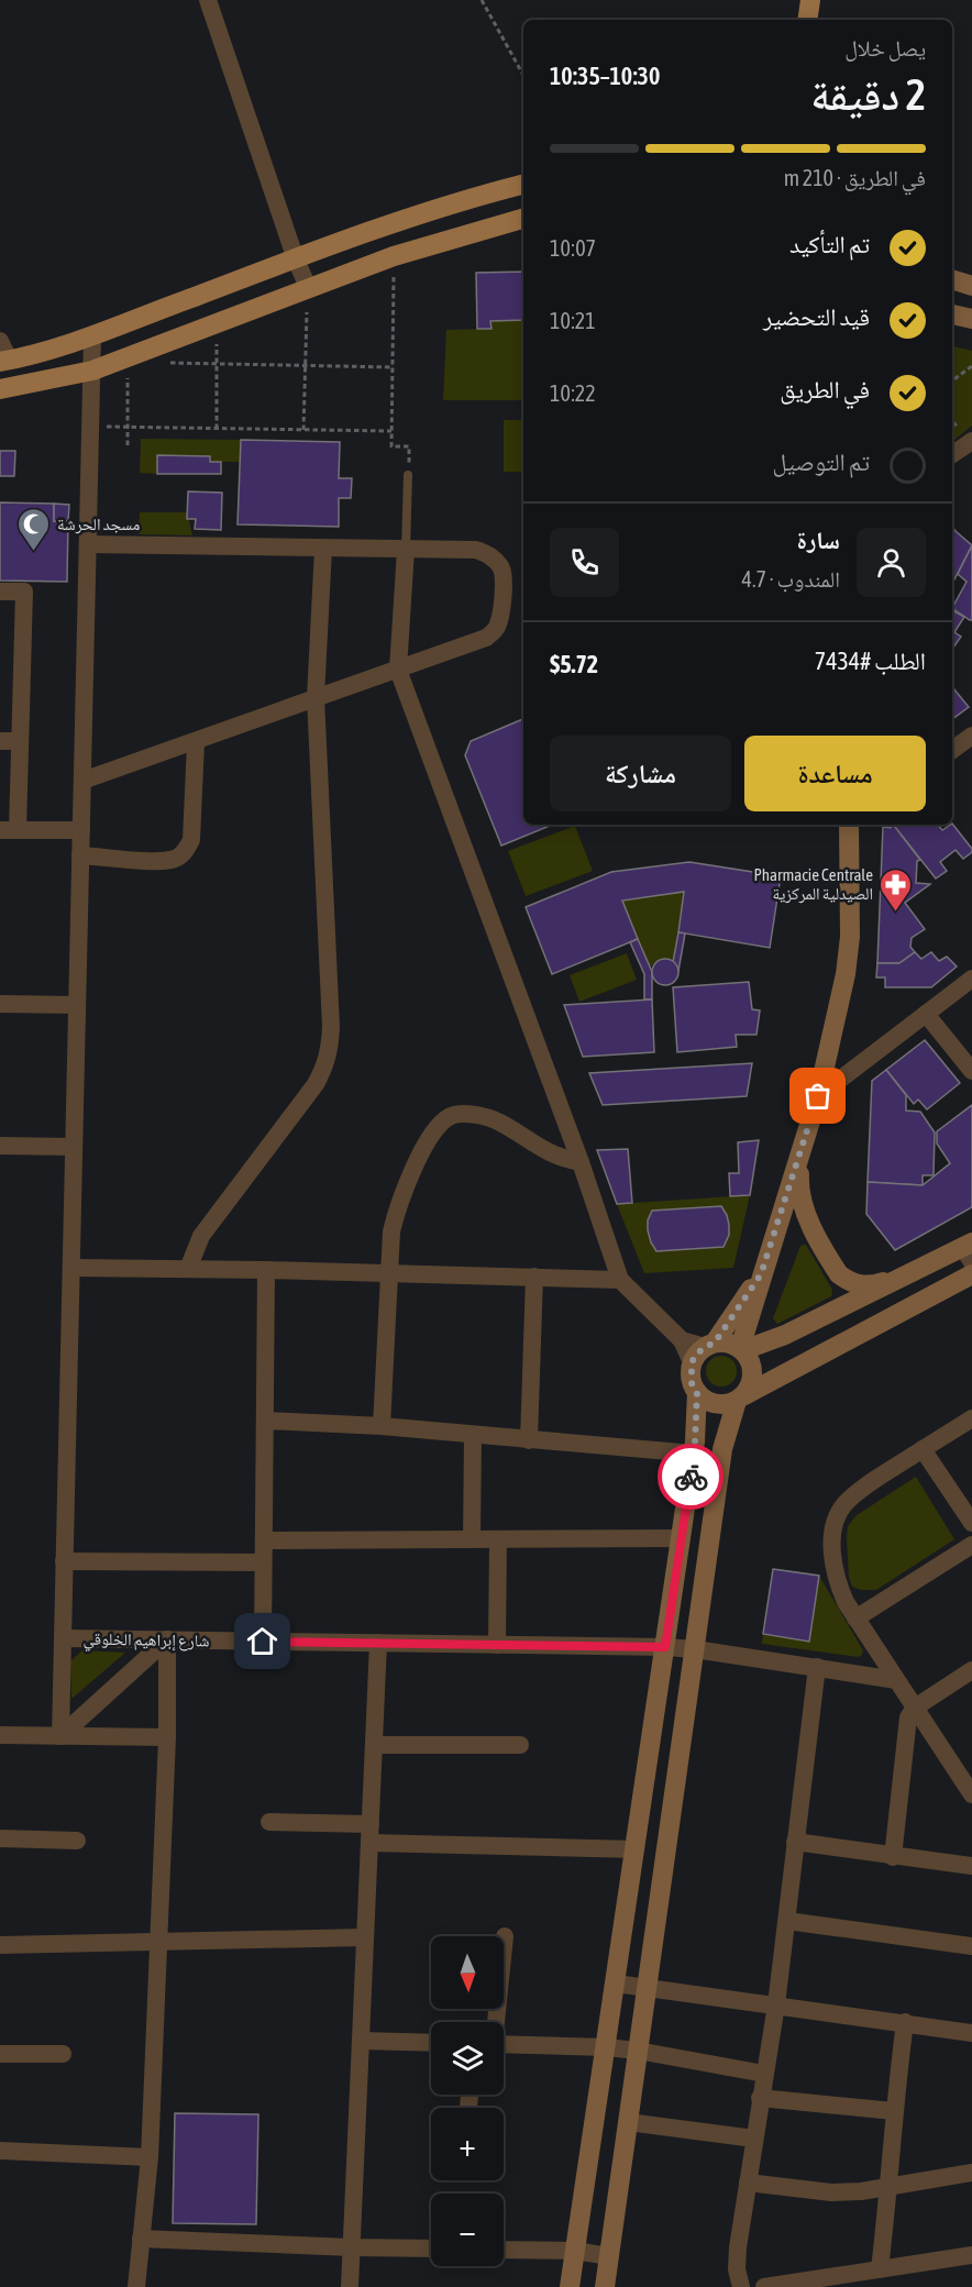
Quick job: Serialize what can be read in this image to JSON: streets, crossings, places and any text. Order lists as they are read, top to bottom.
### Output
{
  "streets": {
    "street": ["شارع إبراهيم الخلوقي"]
  },
  "places": {
    "mosque": ["مسجد الحرشة"],
    "pharmacy": ["Pharmacie Centrale الصيدلية المركزية"]
  },
  "north": "bottom",
  "page": {
    "heading": ["2 دقيقة", "يصل خلال", "10:30–10:35"],
    "panel": [
      "سارة",
      "المندوب · 4.7",
      "الطلب #7434",
      "$5.72"
    ],
    "bar": "في الطريق · 210 m",
    "list": [
      ["تم التأكيد", "10:07"],
      ["قيد التحضير", "10:21"],
      ["في الطريق", "10:22"],
      "تم التوصيل"
    ],
    "buttons": ["مساعدة", "مشاركة"],
    "map_buttons": ["+", "−"]
  }
}
